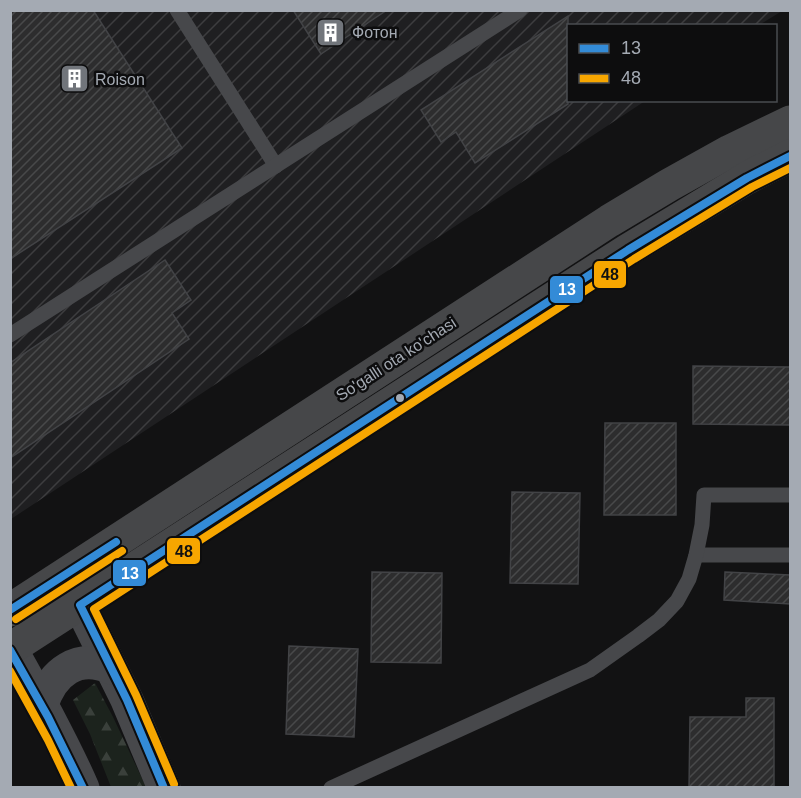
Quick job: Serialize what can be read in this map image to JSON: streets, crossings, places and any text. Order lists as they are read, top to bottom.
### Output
{
  "streets": {
    "main road": ["So'galli ota ko'chasi"]
  },
  "places": {
    "building": ["Фотон", "Roison"]
  },
  "lines": ["transit line 13", "transit line 48"],
  "legend": ["13", "48"]
}
